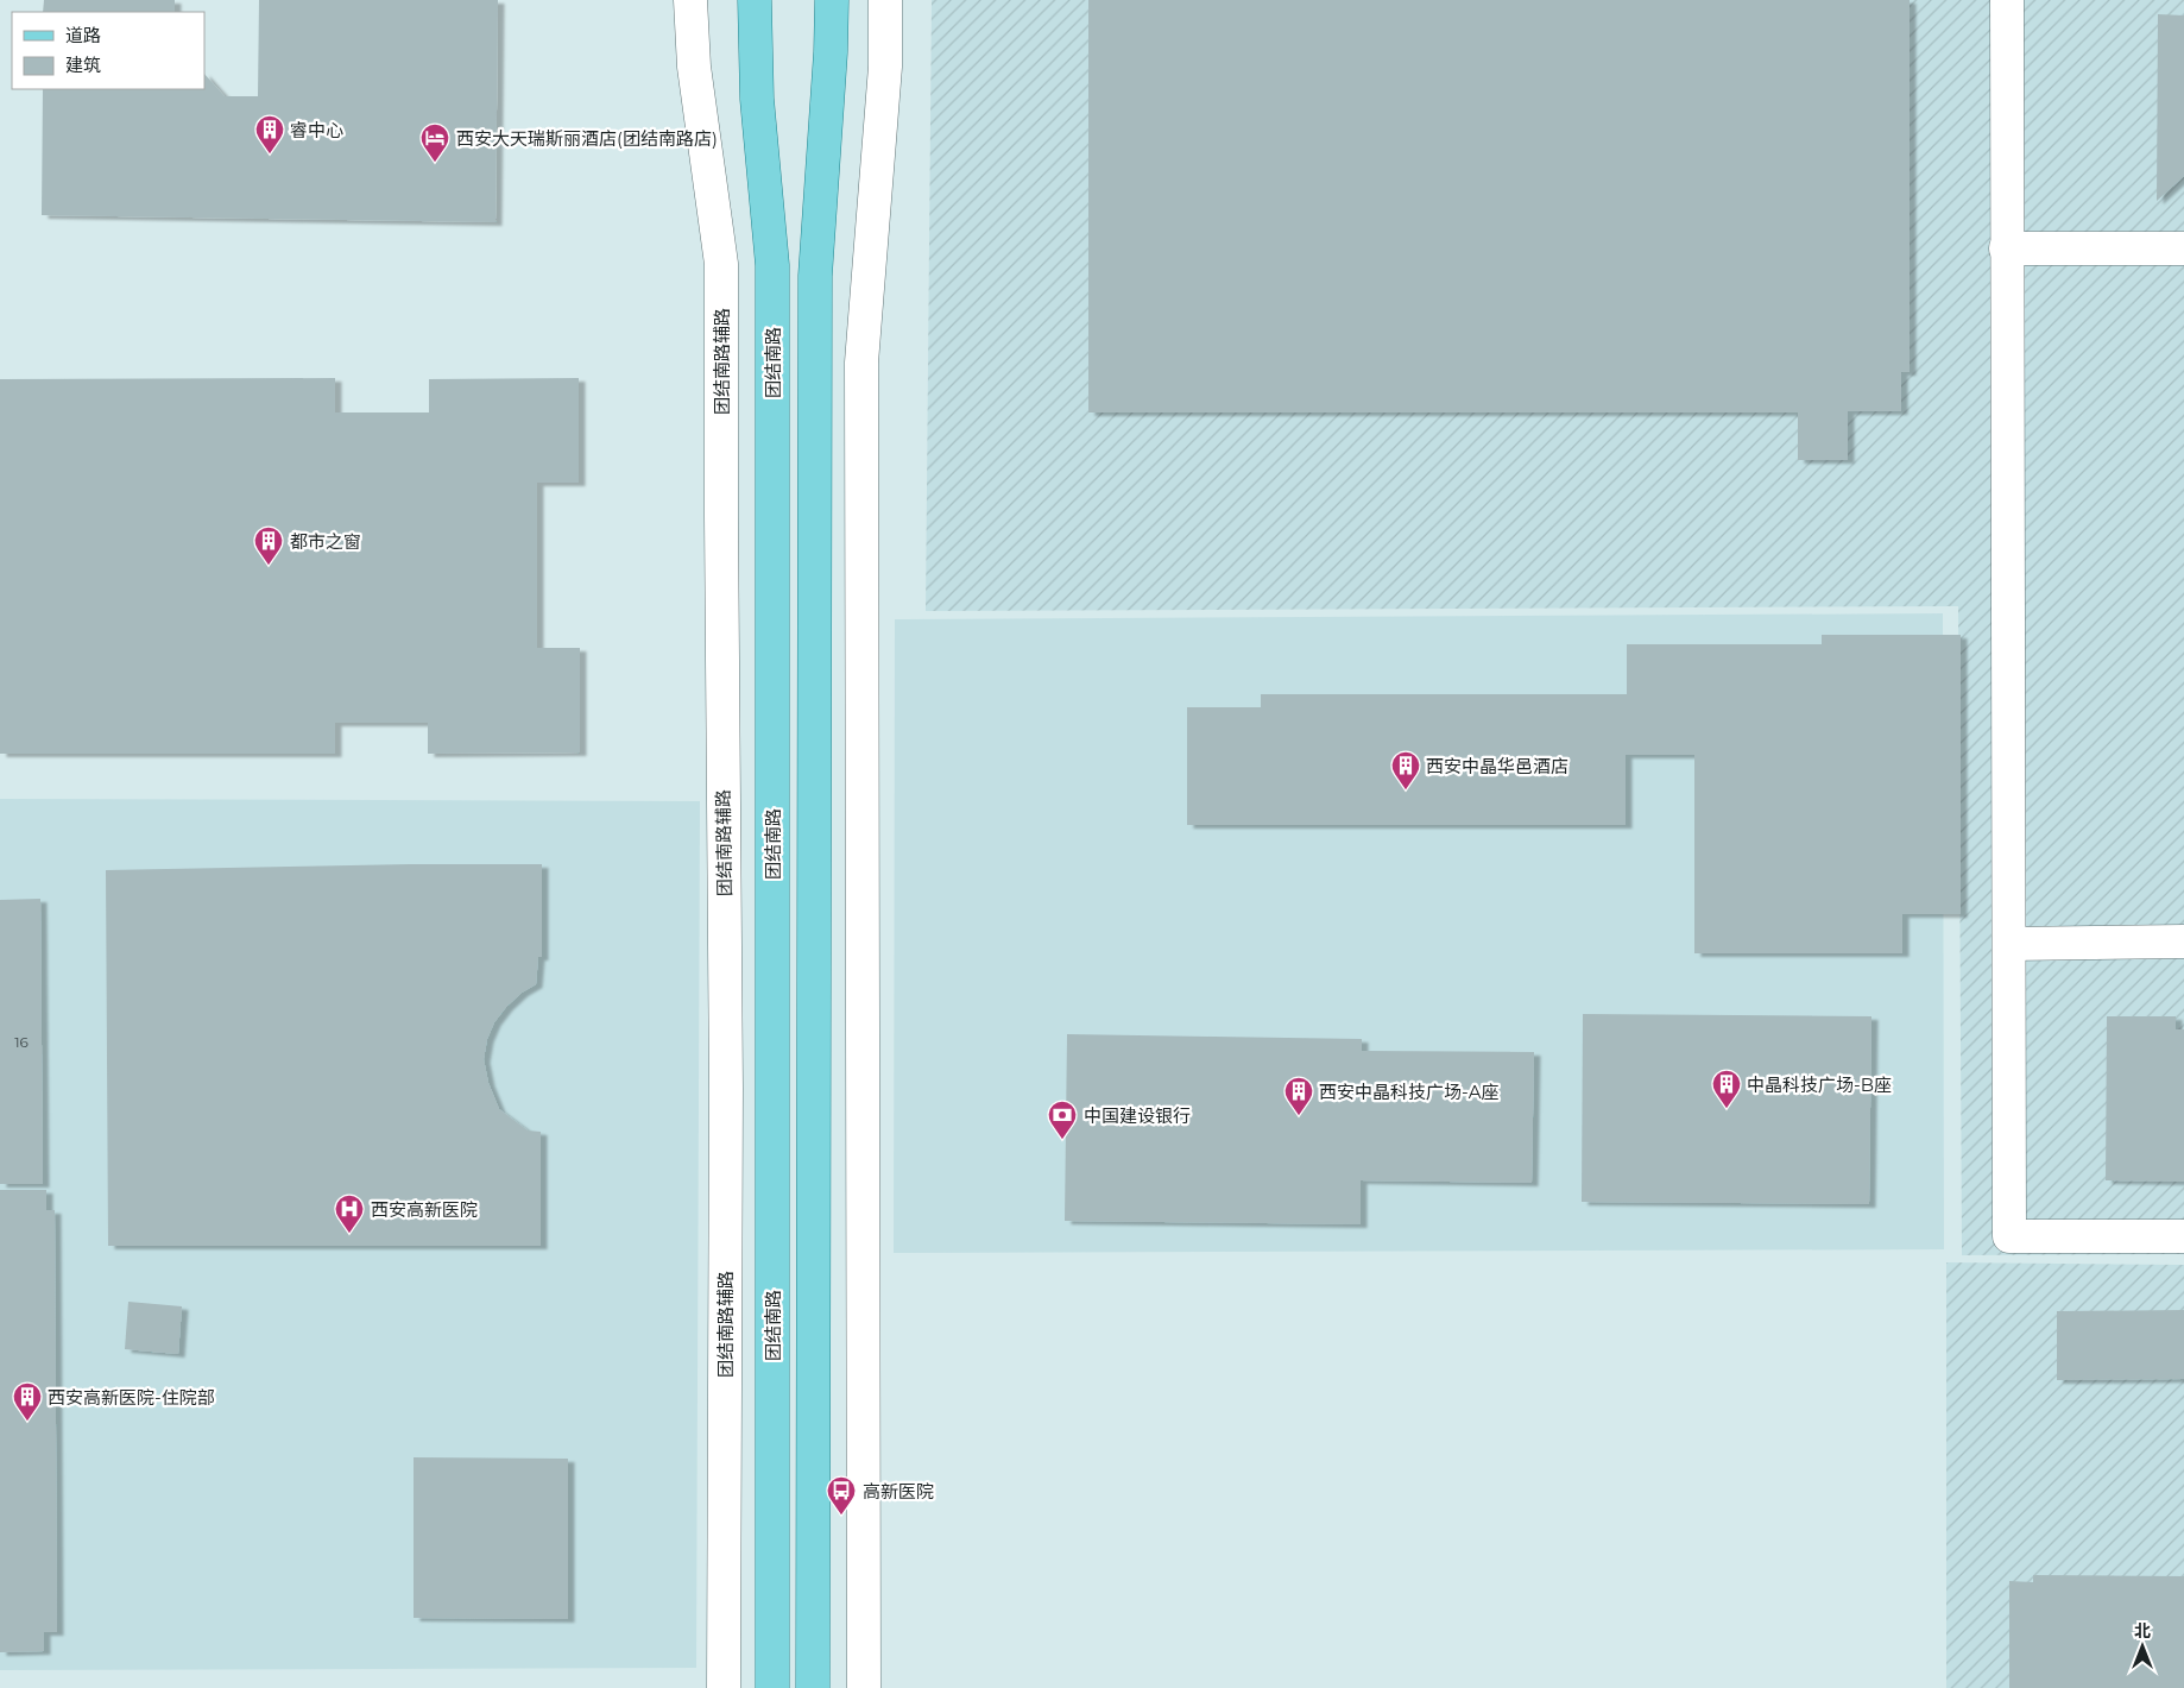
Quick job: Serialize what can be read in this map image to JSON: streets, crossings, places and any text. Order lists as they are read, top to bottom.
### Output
{
  "streets": {
    "main road": ["团结南路"],
    "street": ["团结南路辅路"]
  },
  "places": {
    "building": [
      "睿中心",
      "都市之窗",
      "西安中晶华邑酒店",
      "中晶科技广场-B座",
      "西安中晶科技广场-A座",
      "西安高新医院-住院部"
    ],
    "hotel": ["西安大天瑞斯丽酒店(团结南路店)"],
    "bank": ["中国建设银行"],
    "hospital": ["西安高新医院"],
    "bus stop": ["高新医院"]
  },
  "house_numbers": ["16"],
  "legend": ["道路", "建筑"],
  "north": "top"
}
